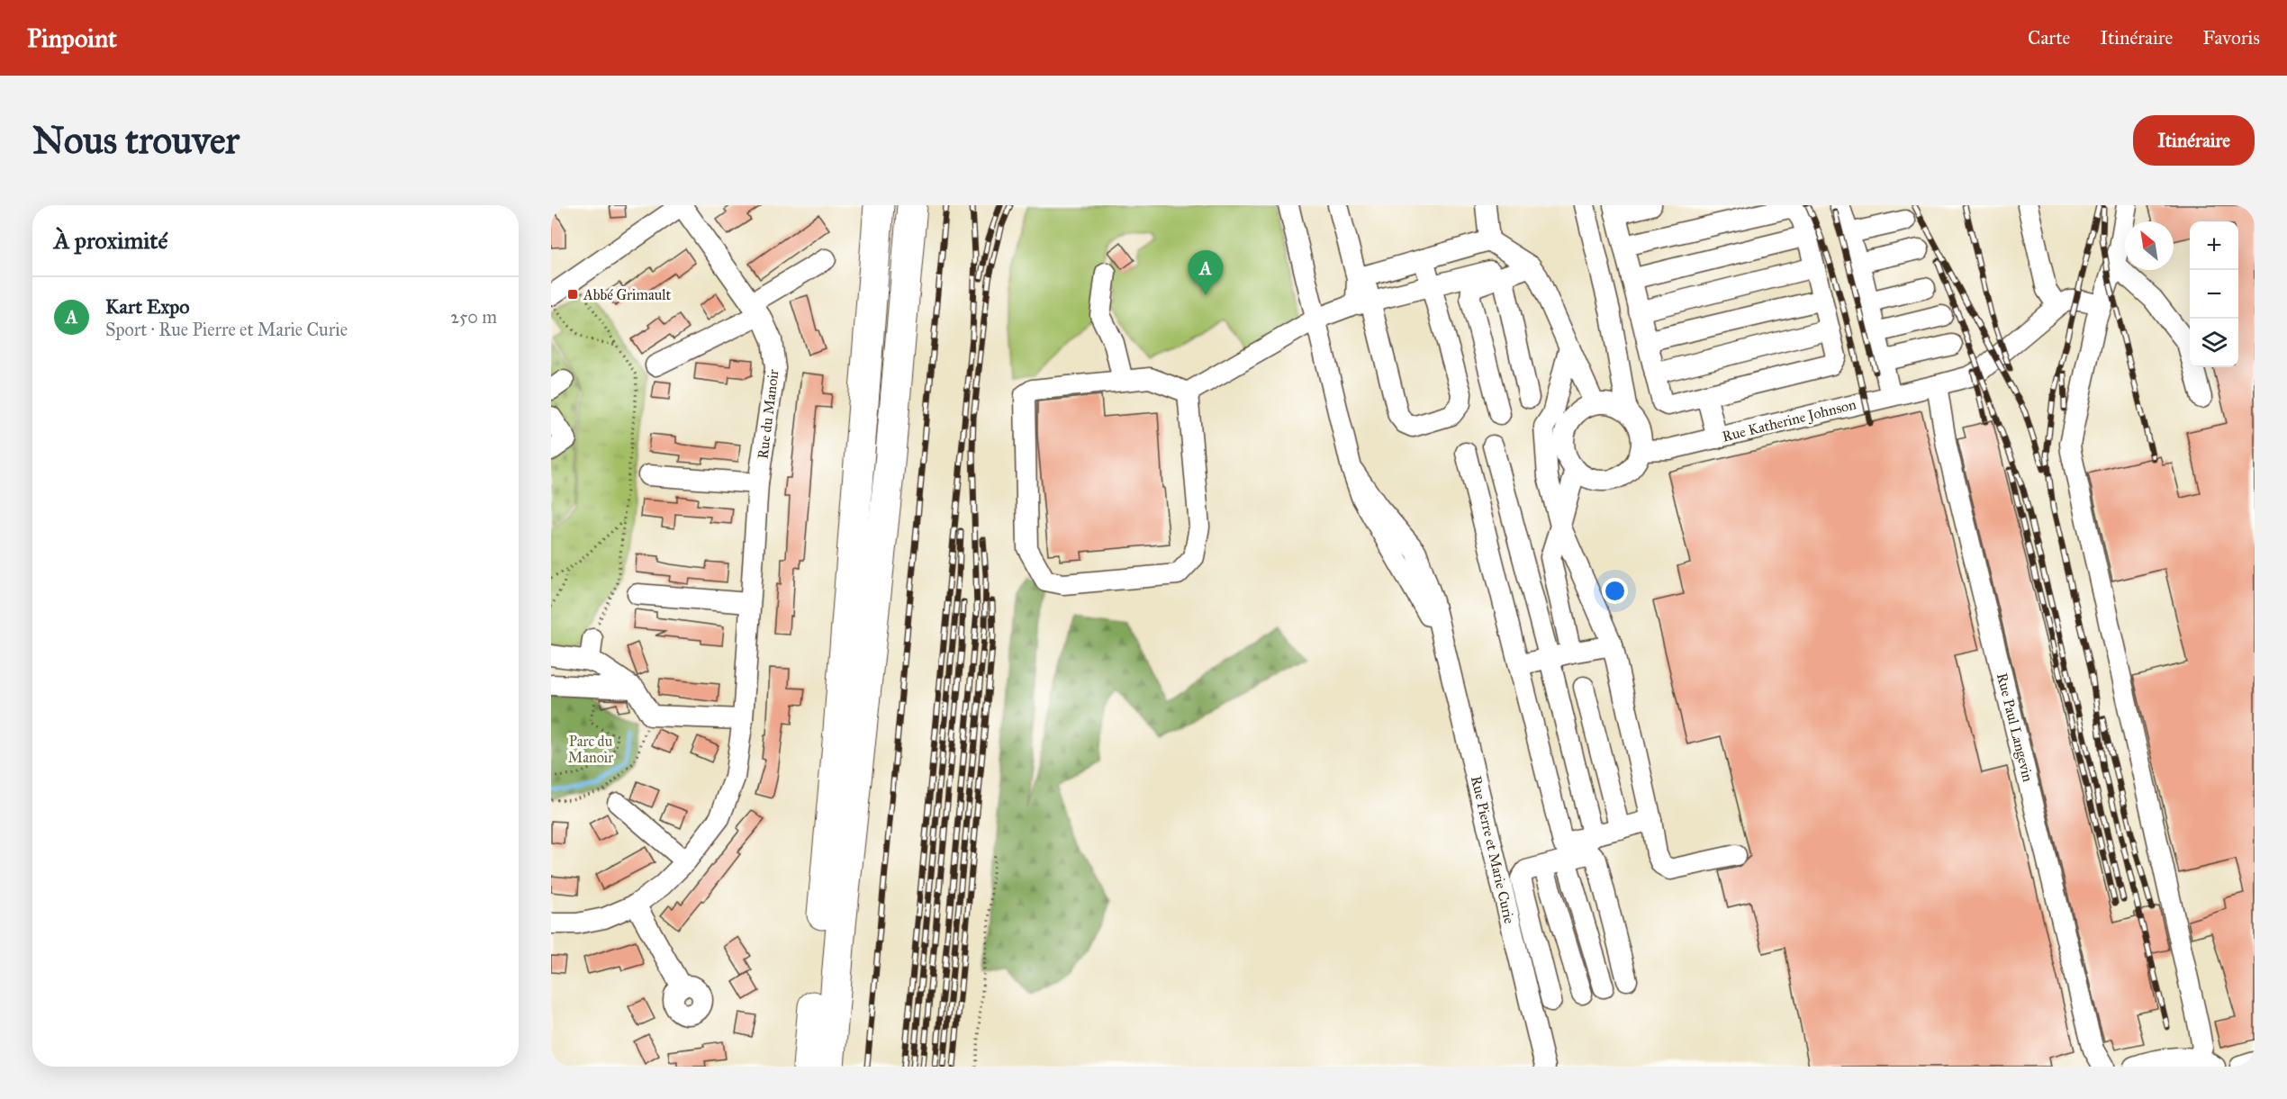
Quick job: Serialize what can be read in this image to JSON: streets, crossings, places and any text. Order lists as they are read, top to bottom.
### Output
{
  "streets": {
    "street": [
      "Rue du Manoir",
      "Rue Katherine Johnson",
      "Rue Paul Langevin",
      "Rue Pierre et Marie Curie"
    ]
  },
  "crossings": [
    ["Rue Katherine Johnson", "Rue Paul Langevin"]
  ],
  "parks": ["Parc du Manoir"],
  "places": {
    "transit": ["Abbé Grimault"]
  },
  "north": "top left",
  "page": {
    "header": "Pinpoint",
    "nav": ["Carte", "Itinéraire", "Favoris"],
    "buttons": "Itinéraire",
    "title": "Nous trouver",
    "heading": "À proximité",
    "map_buttons": ["+", "−"],
    "pins": "A",
    "list": [
      {
        "mark": "A",
        "name": "Kart Expo",
        "note": "Sport · Rue Pierre et Marie Curie",
        "value": "250 m"
      }
    ]
  }
}
